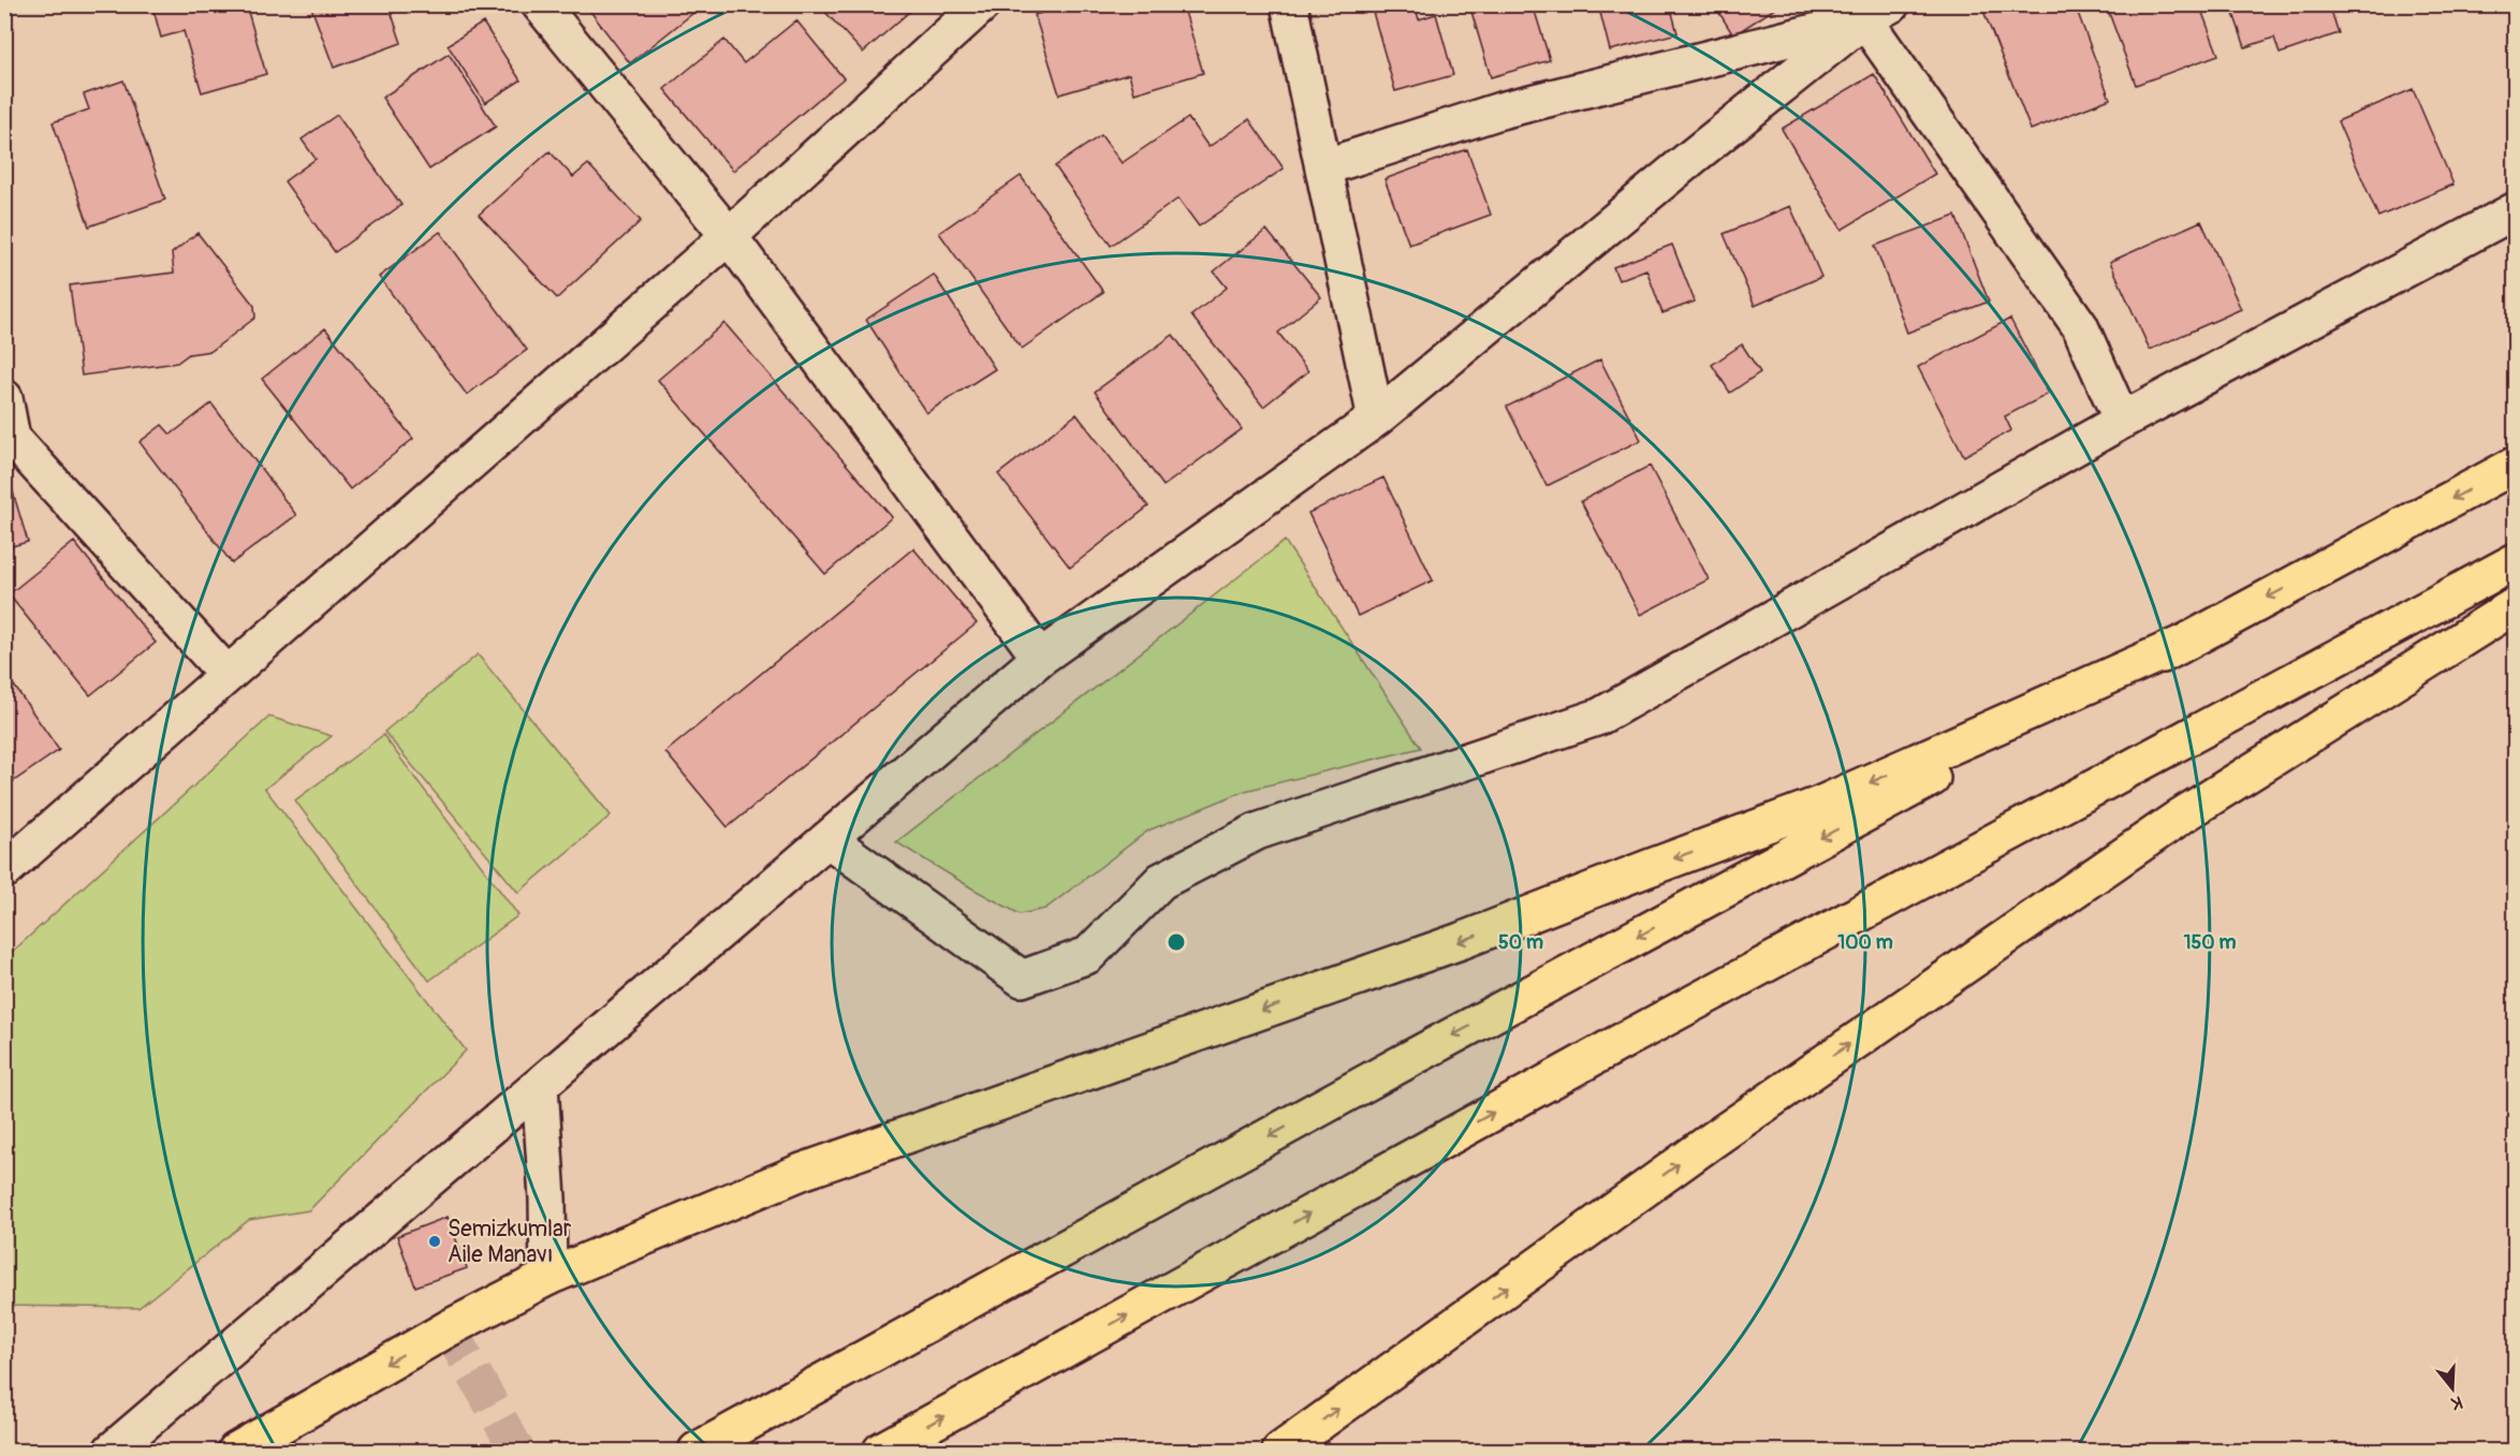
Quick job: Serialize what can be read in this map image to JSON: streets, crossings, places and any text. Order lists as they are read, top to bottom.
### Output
{
  "places": ["Semizkumlar Aile Manavı"],
  "north": "bottom",
  "rings": ["50 m", "100 m", "150 m"]
}
